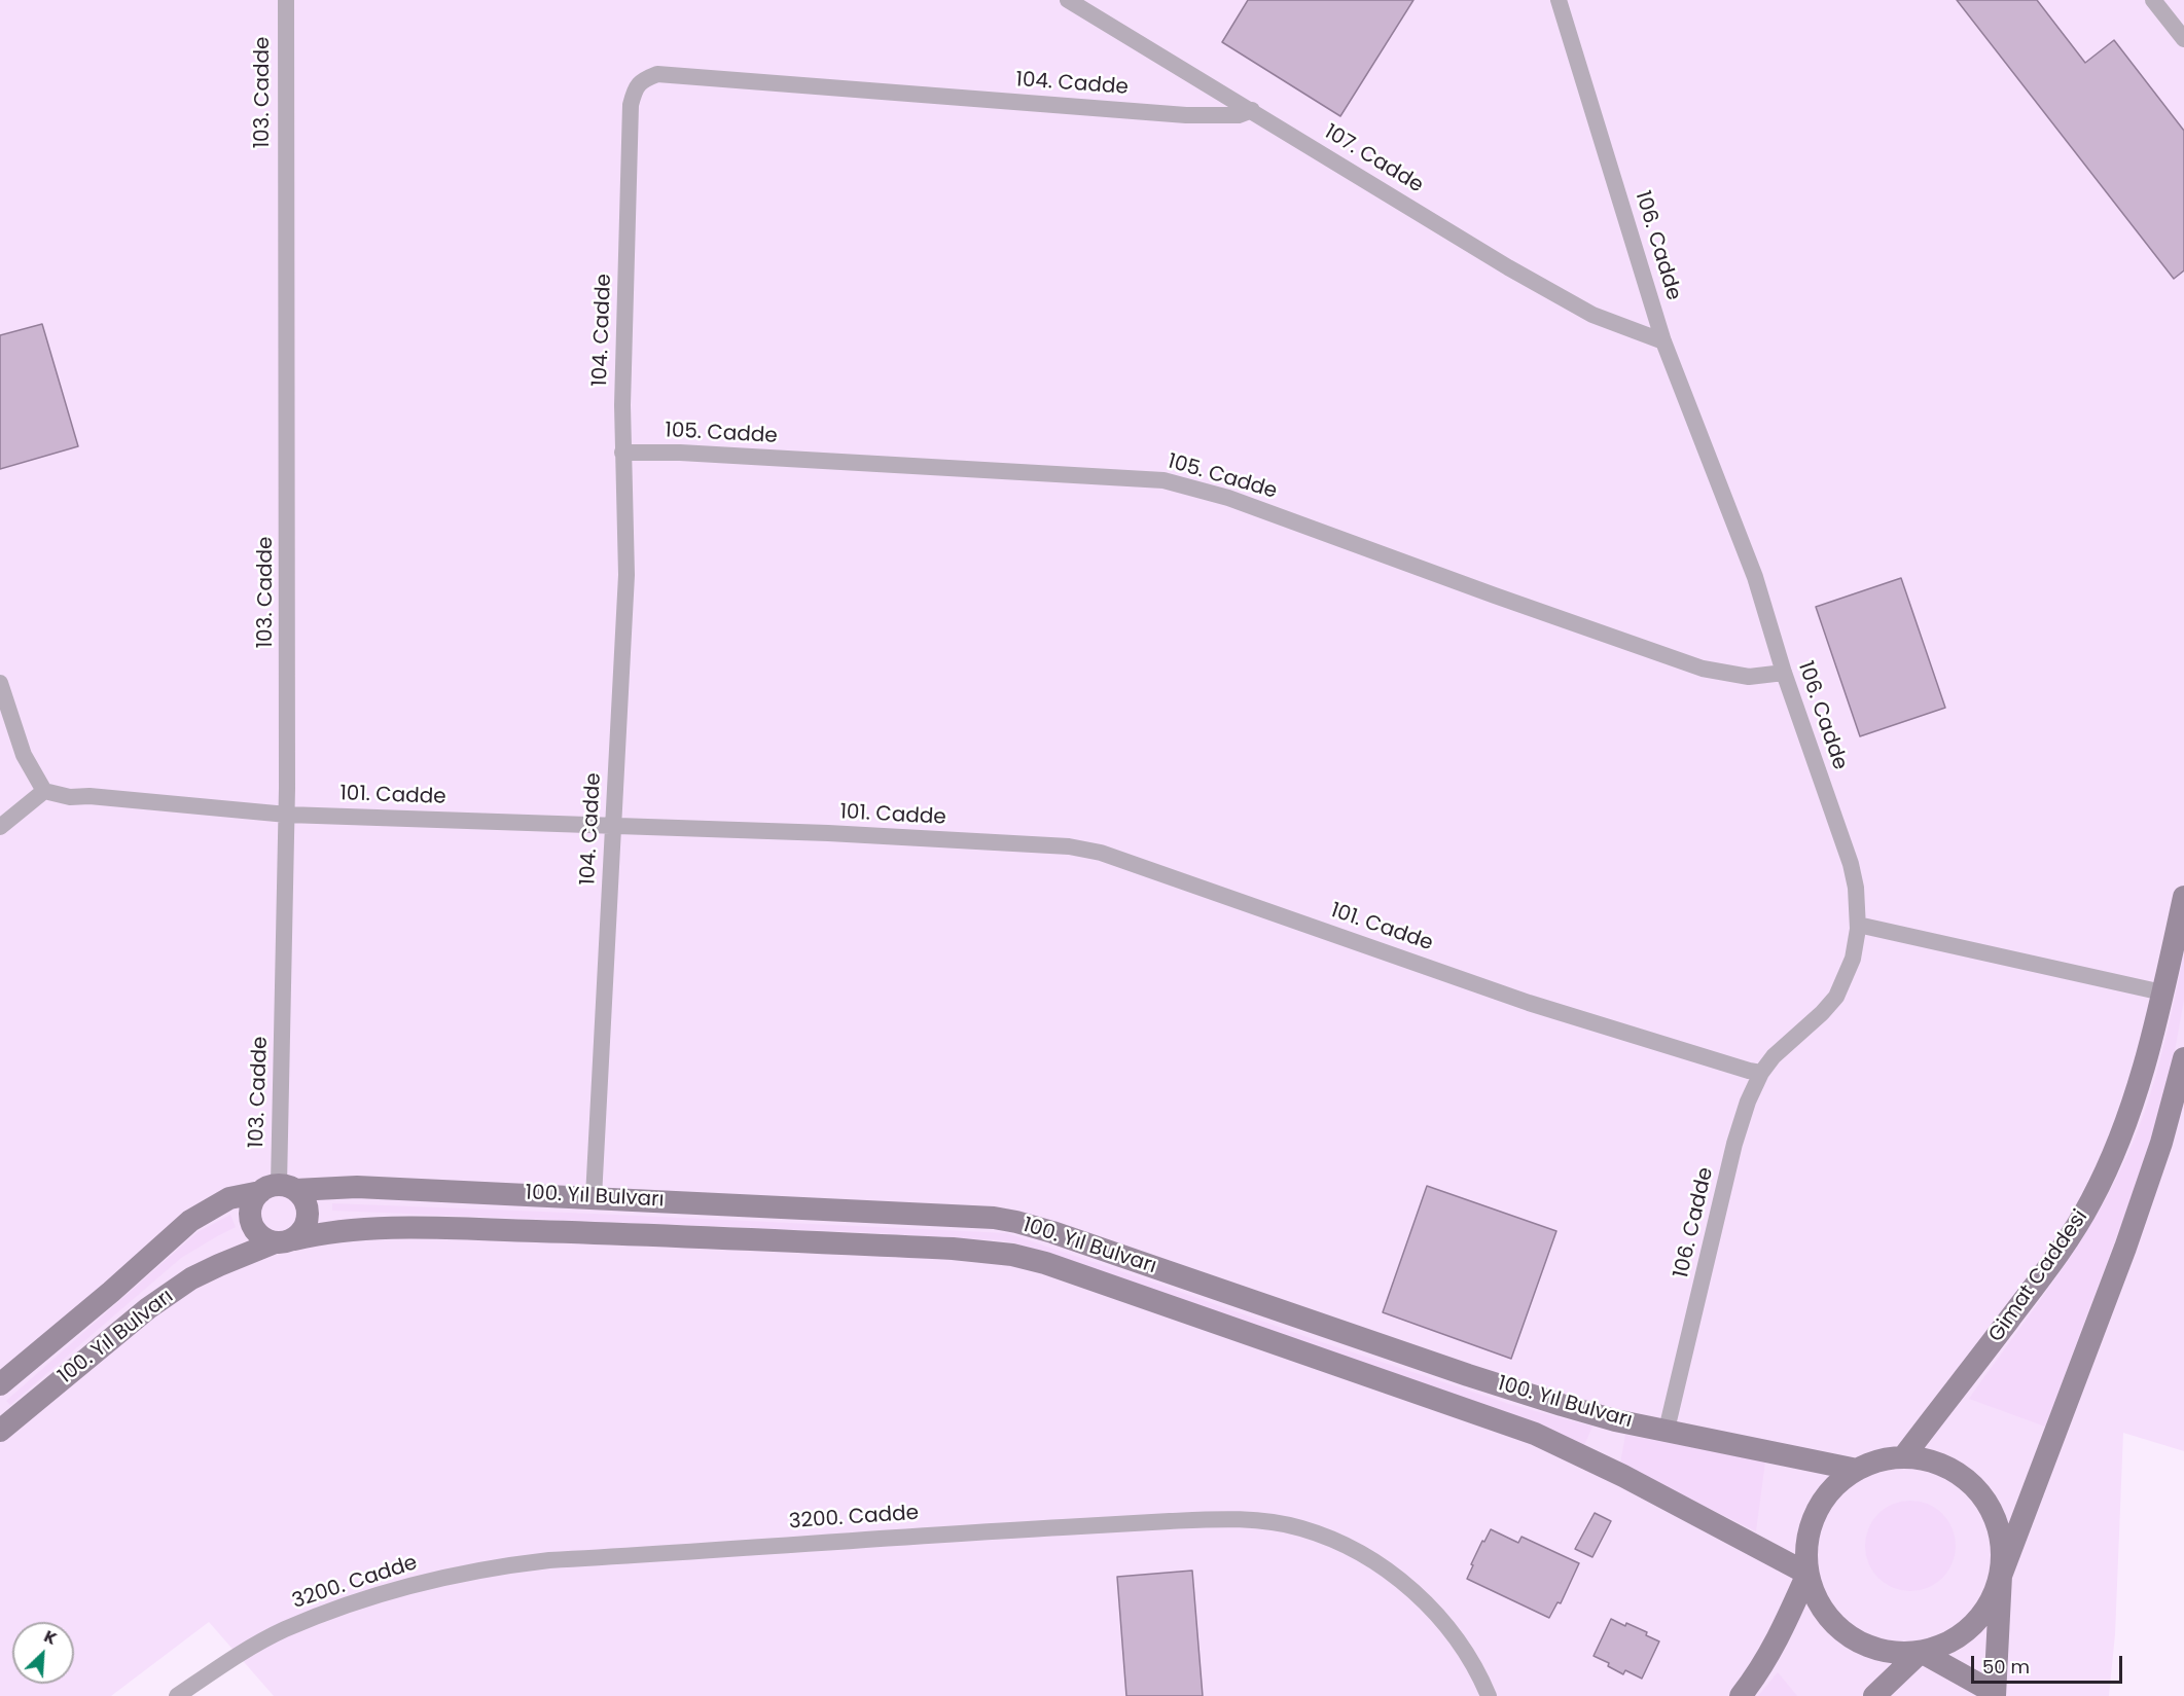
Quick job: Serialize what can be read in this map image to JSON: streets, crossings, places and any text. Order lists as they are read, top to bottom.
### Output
{
  "streets": {
    "main road": ["100. Yıl Bulvarı", "Gimat Caddesi"],
    "street": [
      "104. Cadde",
      "103. Cadde",
      "107. Cadde",
      "106. Cadde",
      "105. Cadde",
      "101. Cadde",
      "3200. Cadde"
    ]
  },
  "crossings": [
    ["104. Cadde", "107. Cadde"],
    ["104. Cadde", "105. Cadde"],
    ["104. Cadde", "101. Cadde"],
    ["104. Cadde", "100. Yıl Bulvarı"],
    ["103. Cadde", "101. Cadde"],
    ["103. Cadde", "100. Yıl Bulvarı"],
    ["107. Cadde", "106. Cadde"],
    ["106. Cadde", "105. Cadde"],
    ["106. Cadde", "101. Cadde"],
    ["106. Cadde", "100. Yıl Bulvarı"],
    ["100. Yıl Bulvarı", "Gimat Caddesi"]
  ],
  "scale_bar": "50 m",
  "north": "top right"
}
